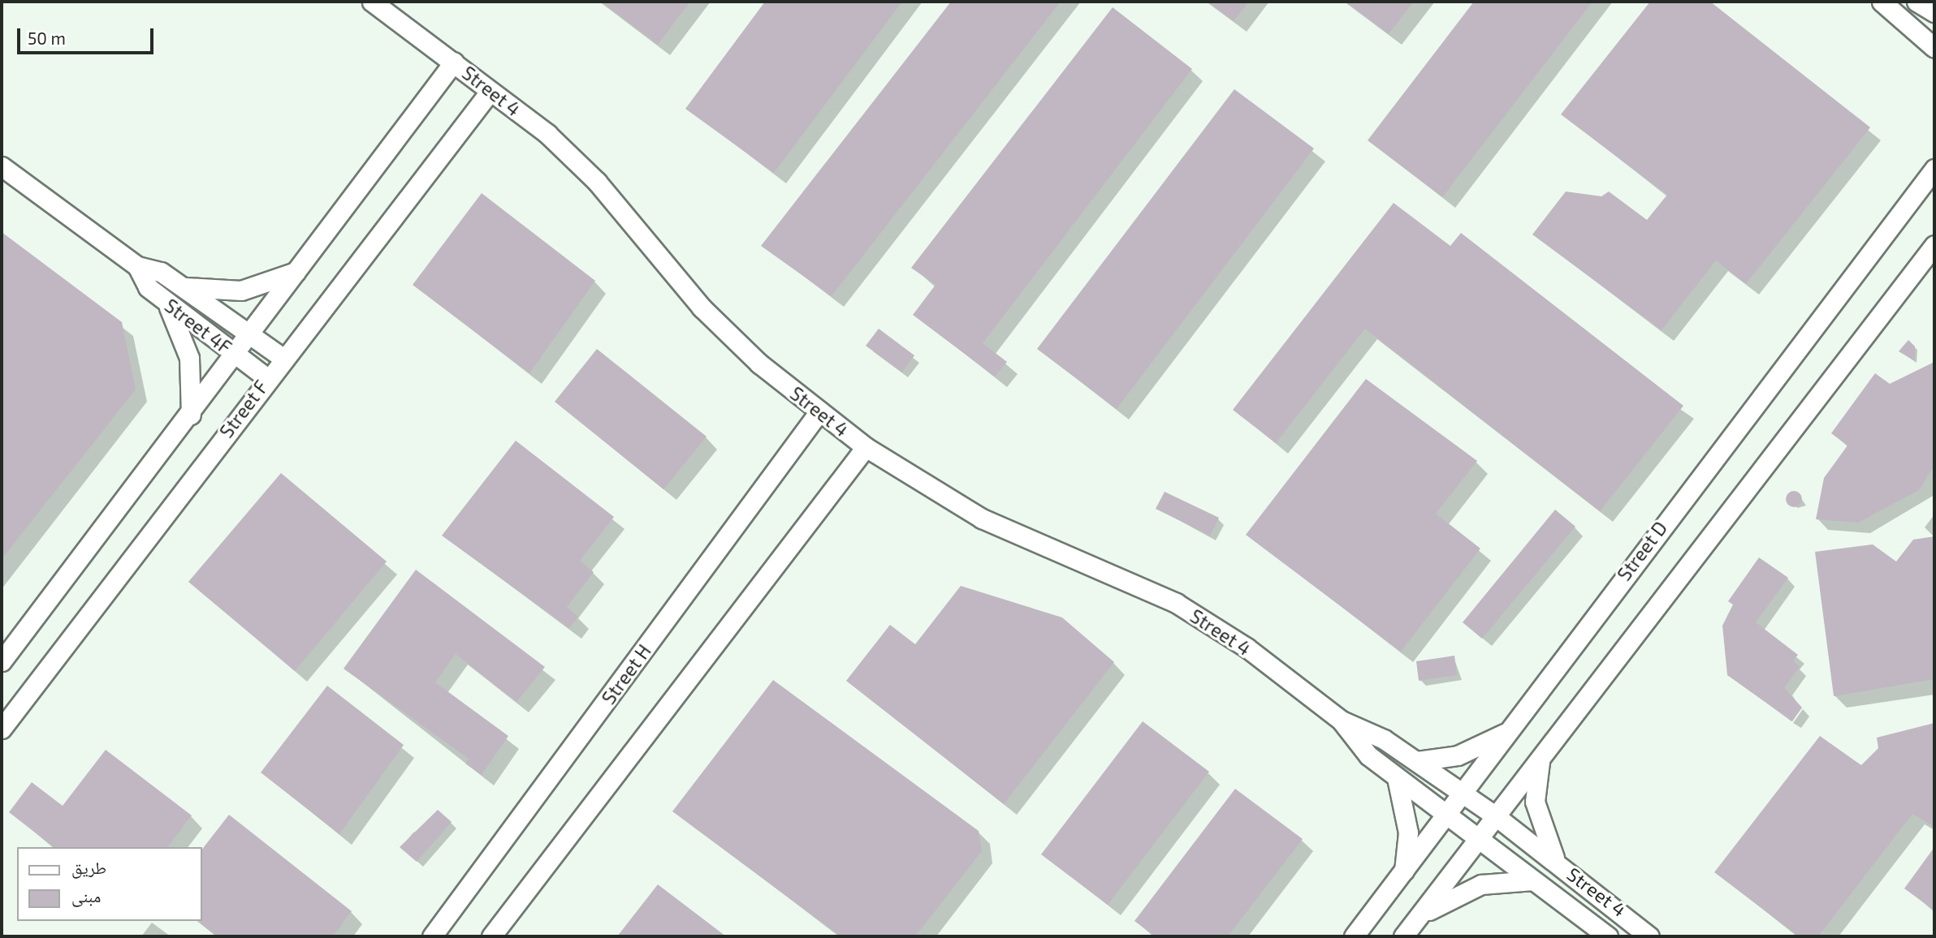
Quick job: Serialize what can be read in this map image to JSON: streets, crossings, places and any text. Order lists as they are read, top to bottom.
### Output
{
  "streets": {
    "street": [
      "Street 4",
      "Street 4F",
      "Street F",
      "Street D",
      "Street H"
    ]
  },
  "crossings": [
    ["Street 4", "Street F"],
    ["Street 4", "Street D"],
    ["Street 4", "Street H"],
    ["Street 4F", "Street F"]
  ],
  "legend": ["طريق", "مبنى"],
  "scale_bar": "50 m"
}
